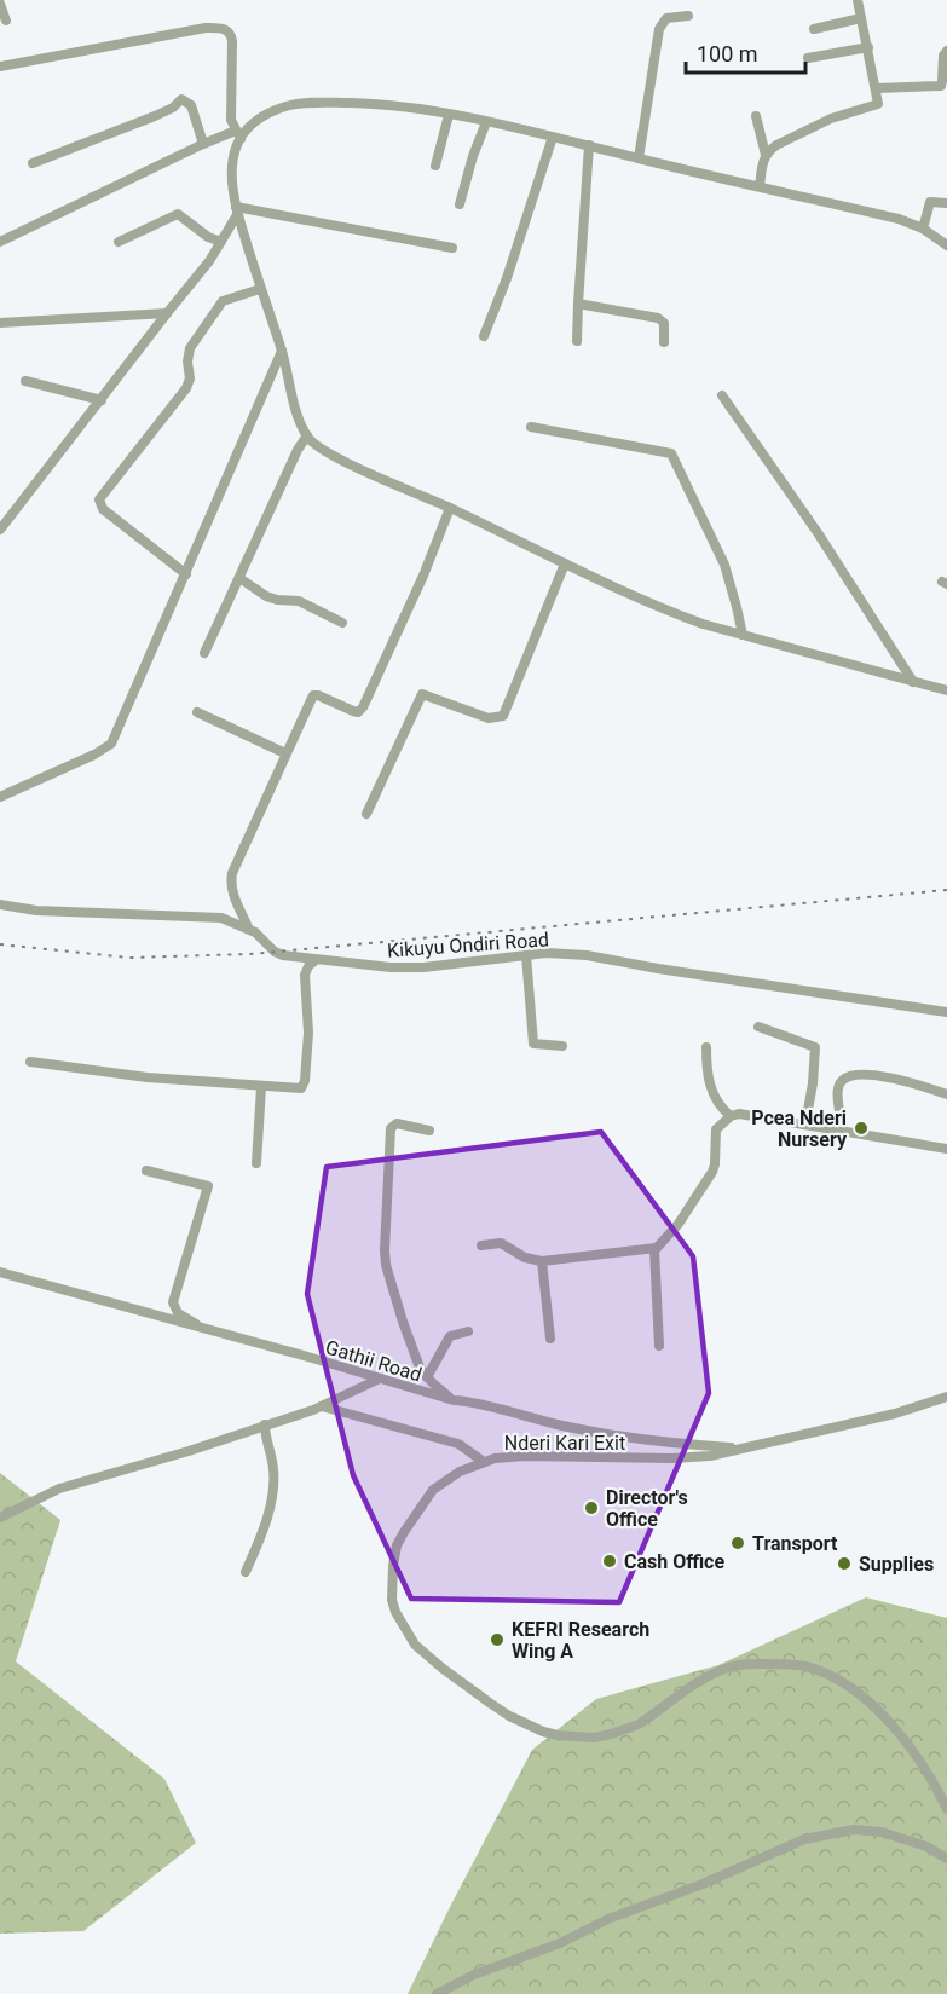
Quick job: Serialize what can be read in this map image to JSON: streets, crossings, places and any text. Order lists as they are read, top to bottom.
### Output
{
  "streets": {
    "street": ["Kikuyu Ondiri Road", "Gathii Road", "Nderi Kari Exit"]
  },
  "crossings": [
    ["Gathii Road", "Nderi Kari Exit"]
  ],
  "places": [
    "Pcea Nderi Nursery",
    "Director's Office",
    "Transport",
    "Cash Office",
    "Supplies",
    "KEFRI Research Wing A"
  ],
  "scale_bar": "100 m"
}
